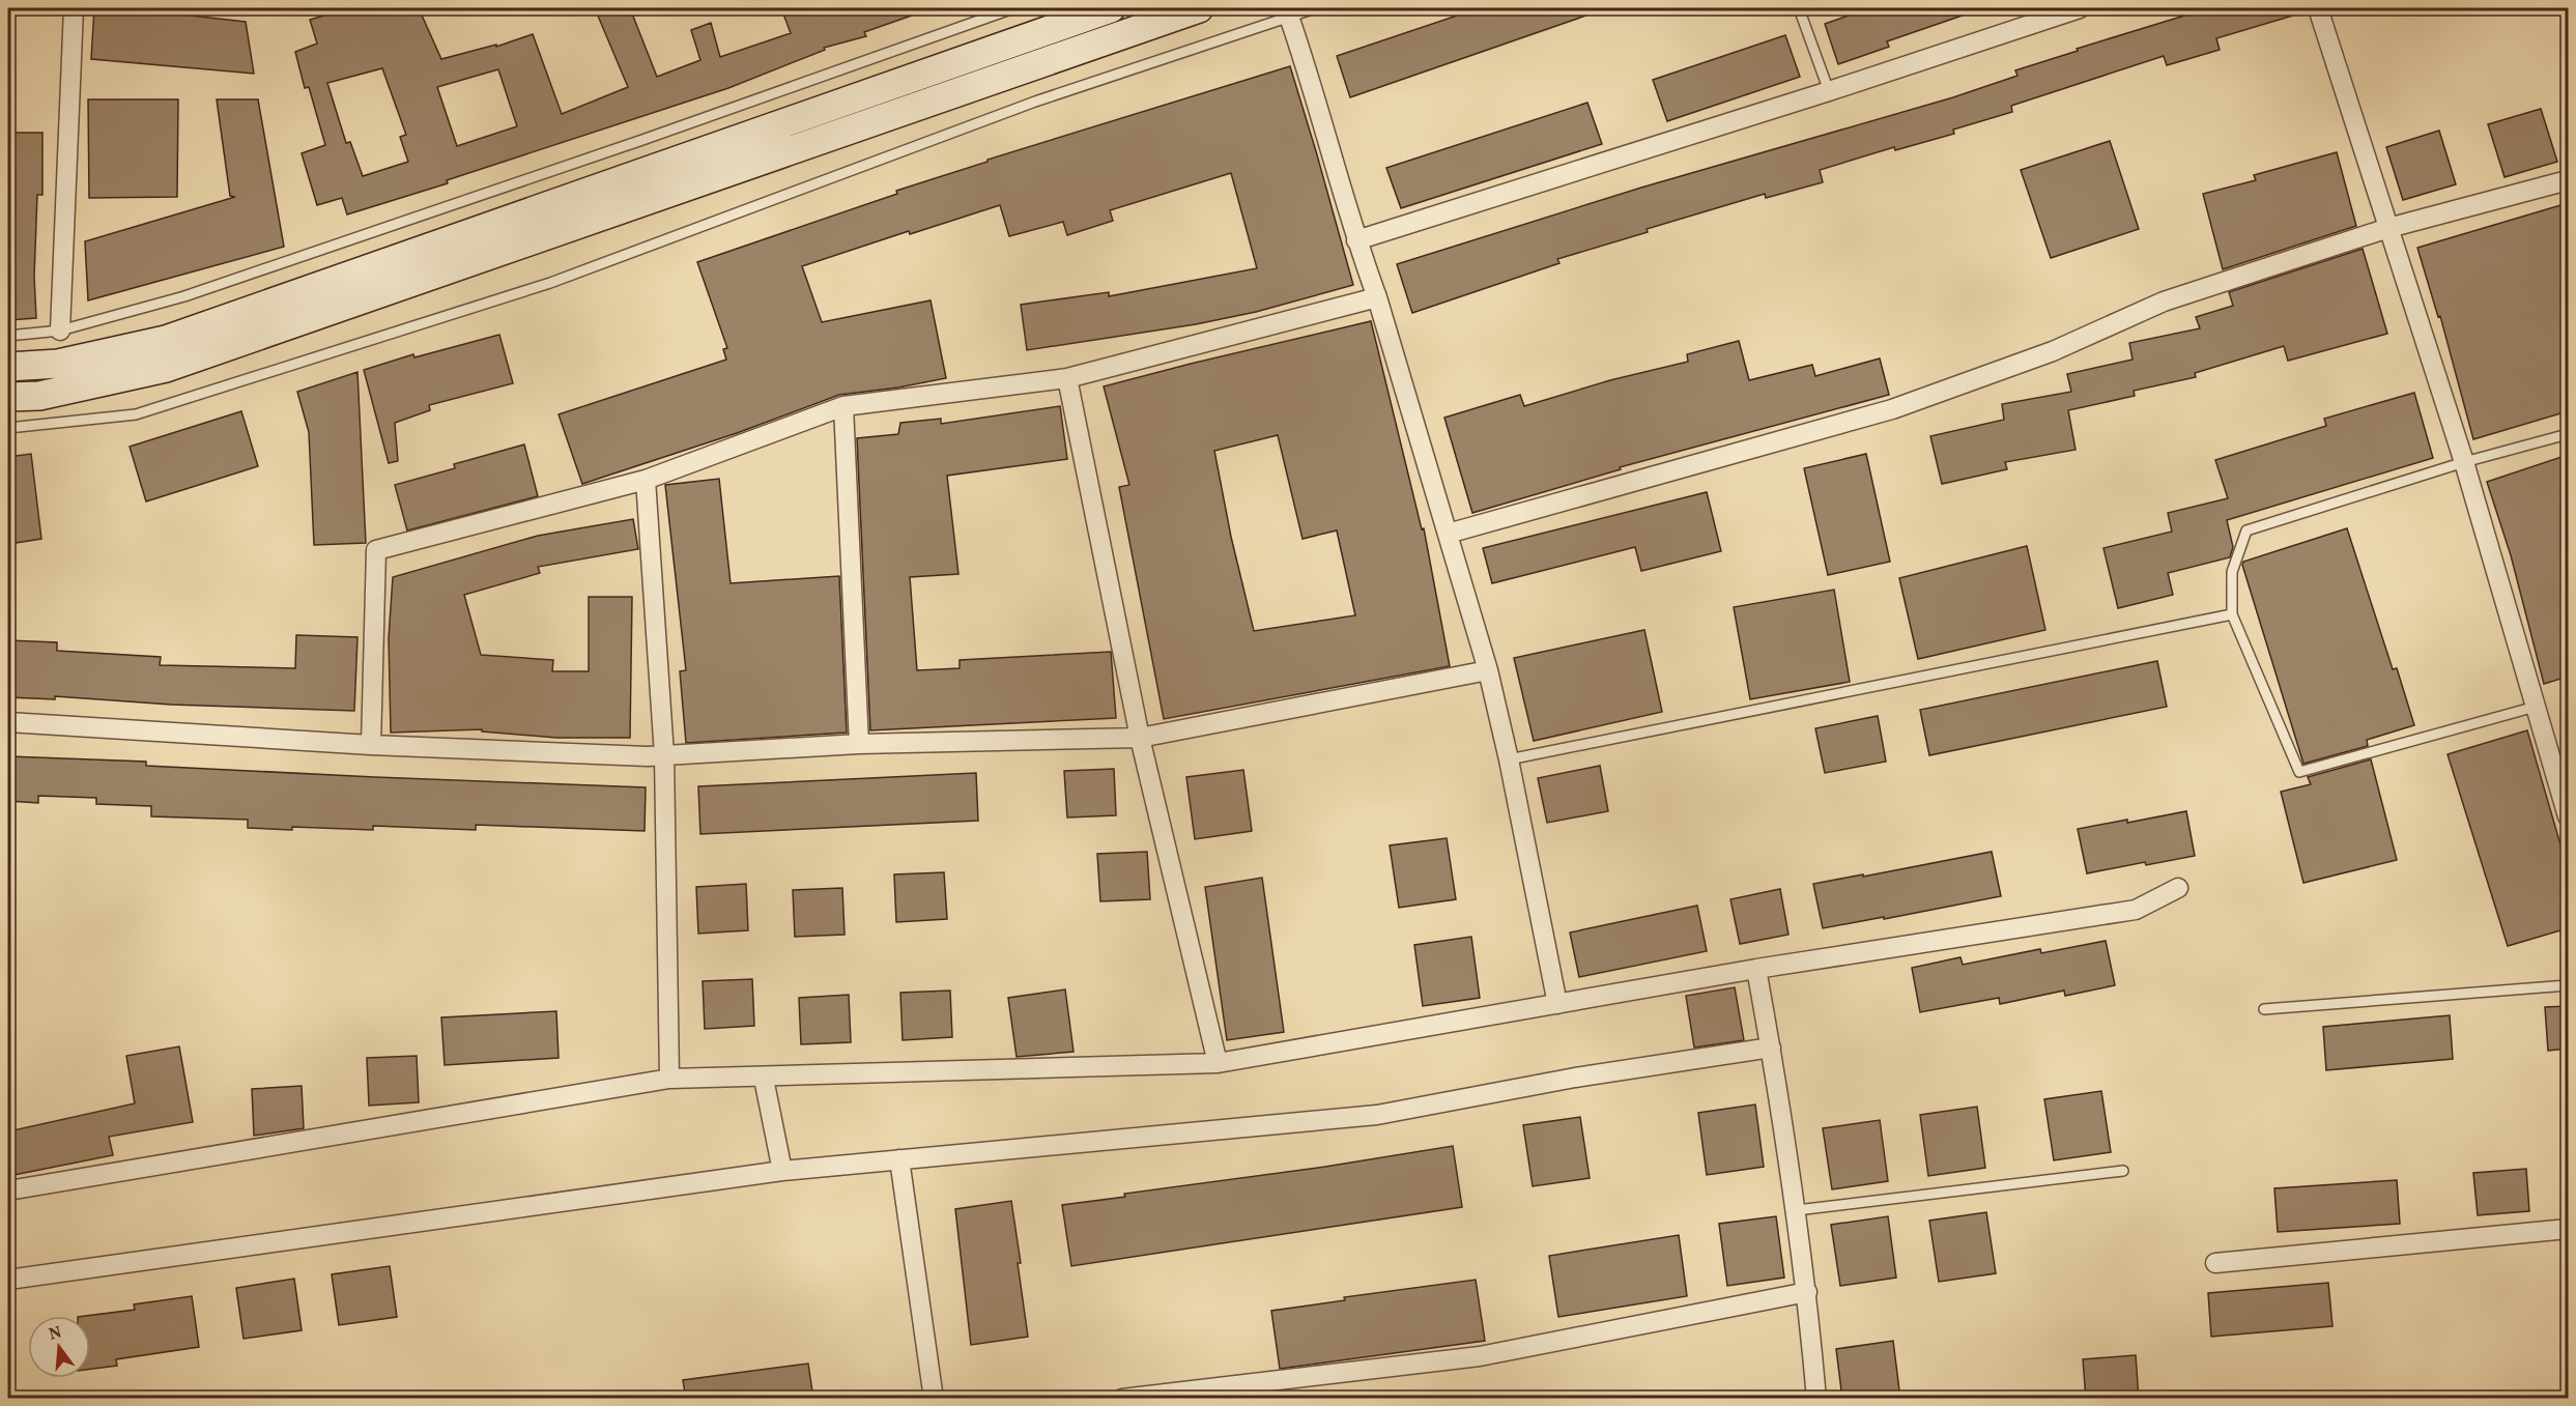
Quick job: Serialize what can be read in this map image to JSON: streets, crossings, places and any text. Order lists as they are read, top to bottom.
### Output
{
  "north": "top"
}
